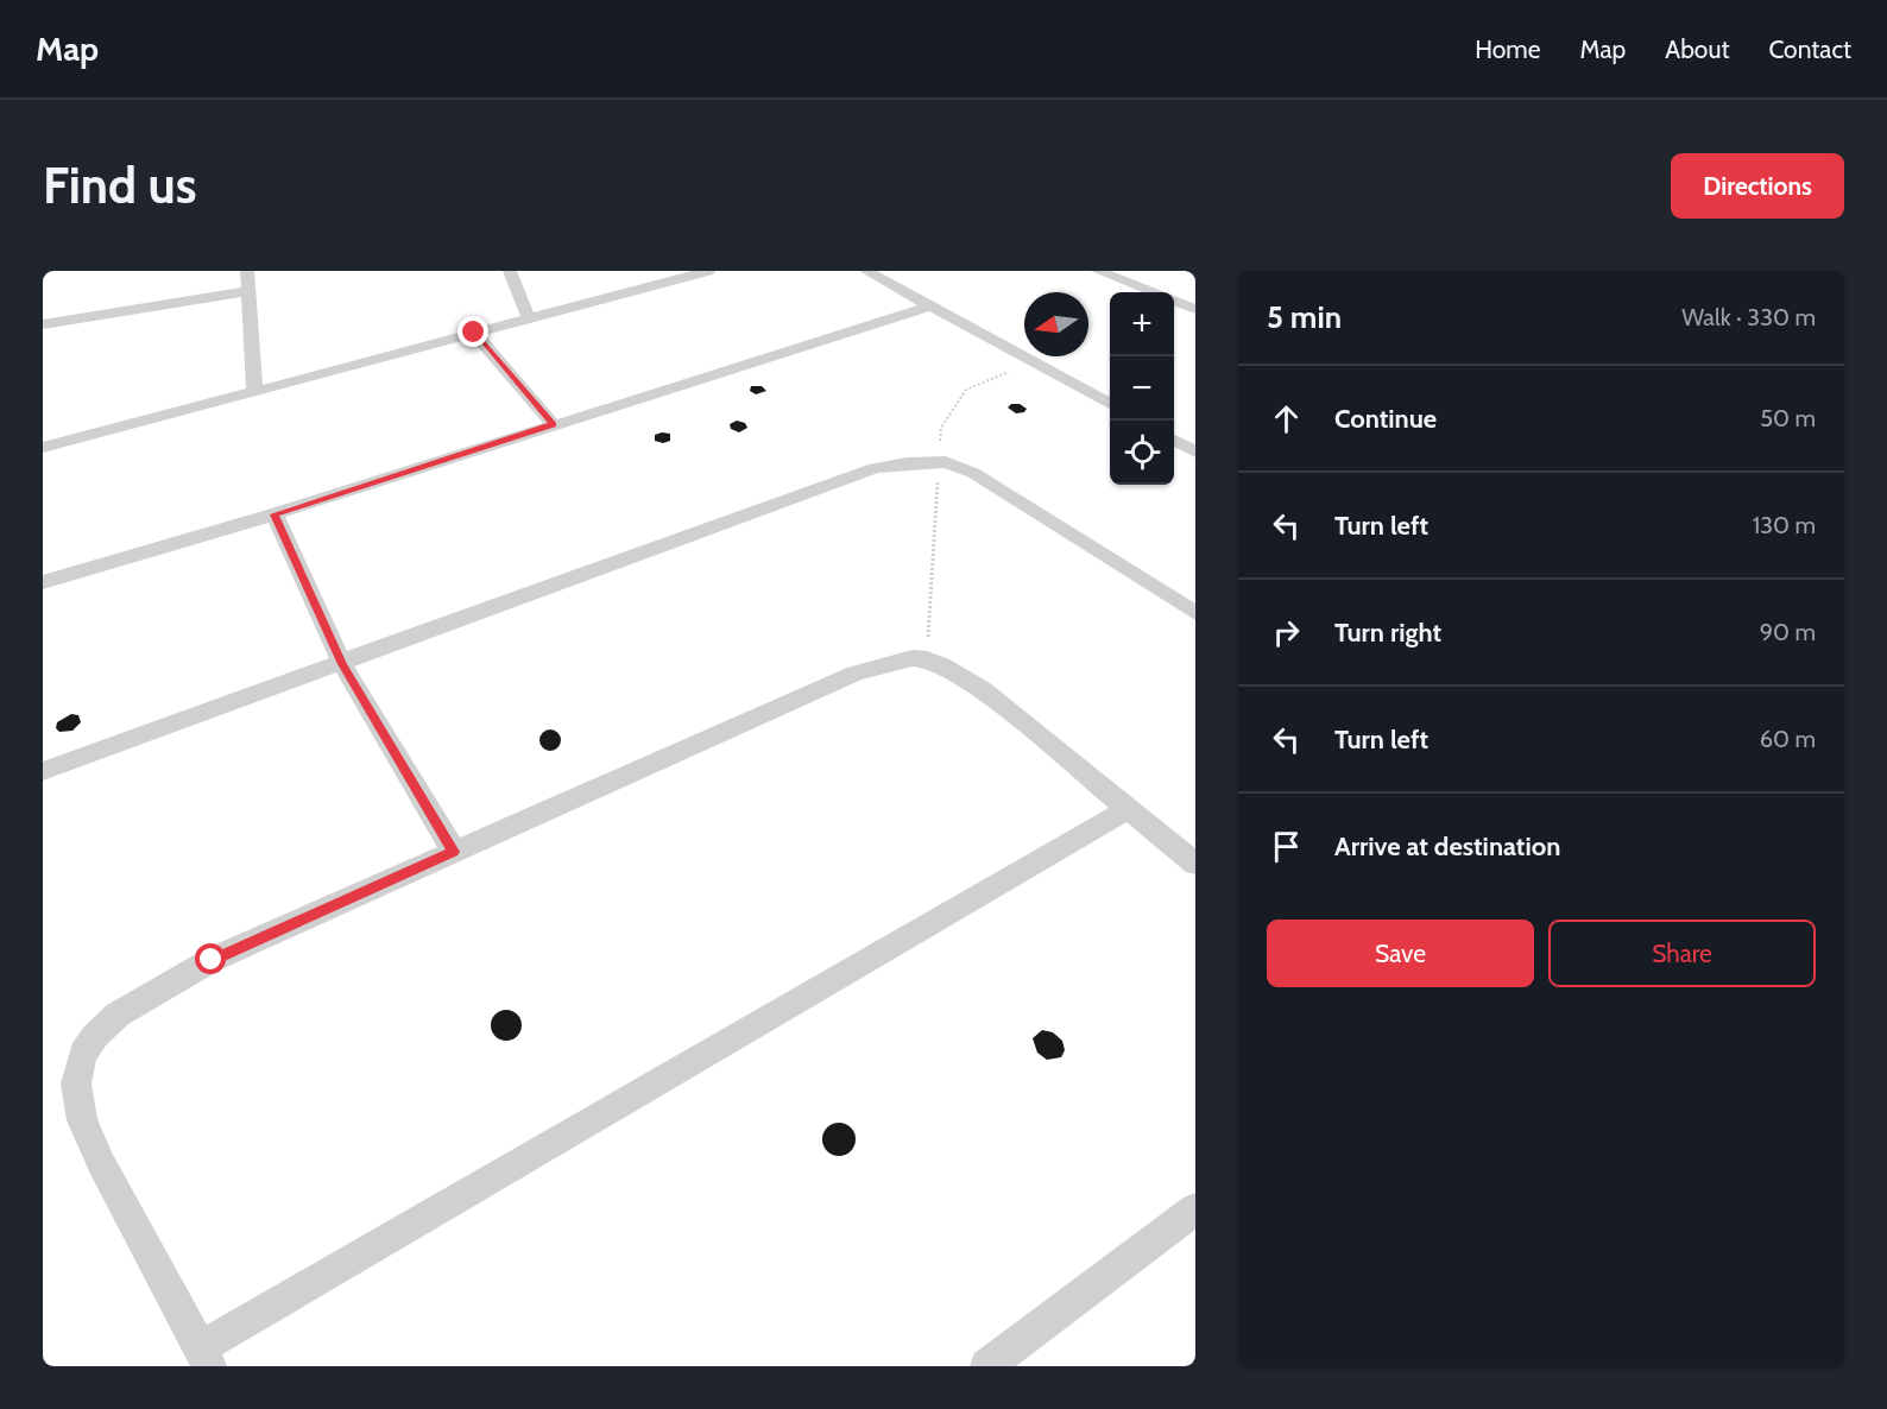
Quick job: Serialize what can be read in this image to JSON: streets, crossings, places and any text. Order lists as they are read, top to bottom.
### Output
{
  "north": "left",
  "page": {
    "header": "Map",
    "nav": [
      "Home",
      "Map",
      "About",
      "Contact"
    ],
    "buttons": [
      "Directions",
      ["Save", "Share"]
    ],
    "title": "Find us",
    "heading": ["5 min", "Walk · 330 m"],
    "map_buttons": ["+", "−"],
    "list": [
      ["Continue", "50 m"],
      ["Turn left", "130 m"],
      ["Turn right", "90 m"],
      ["Turn left", "60 m"],
      "Arrive at destination"
    ]
  }
}
